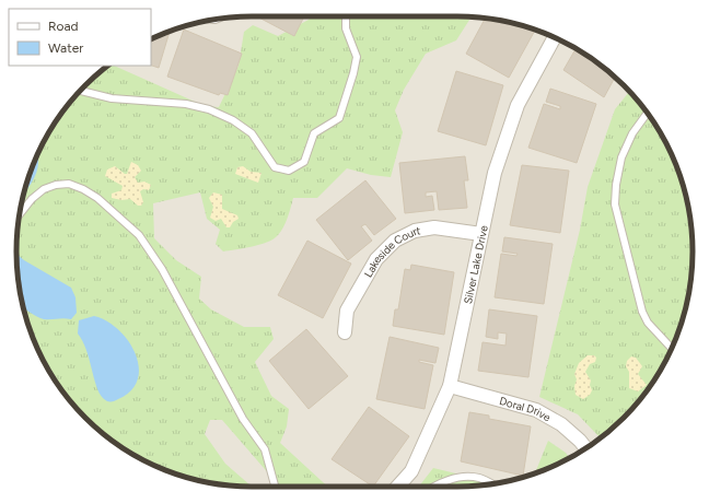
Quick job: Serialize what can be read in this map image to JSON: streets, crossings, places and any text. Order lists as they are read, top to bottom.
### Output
{
  "streets": {
    "street": ["Lakeside Court", "Silver Lake Drive", "Doral Drive"]
  },
  "crossings": [
    ["Lakeside Court", "Silver Lake Drive"],
    ["Silver Lake Drive", "Doral Drive"]
  ],
  "legend": ["Road", "Water"]
}
